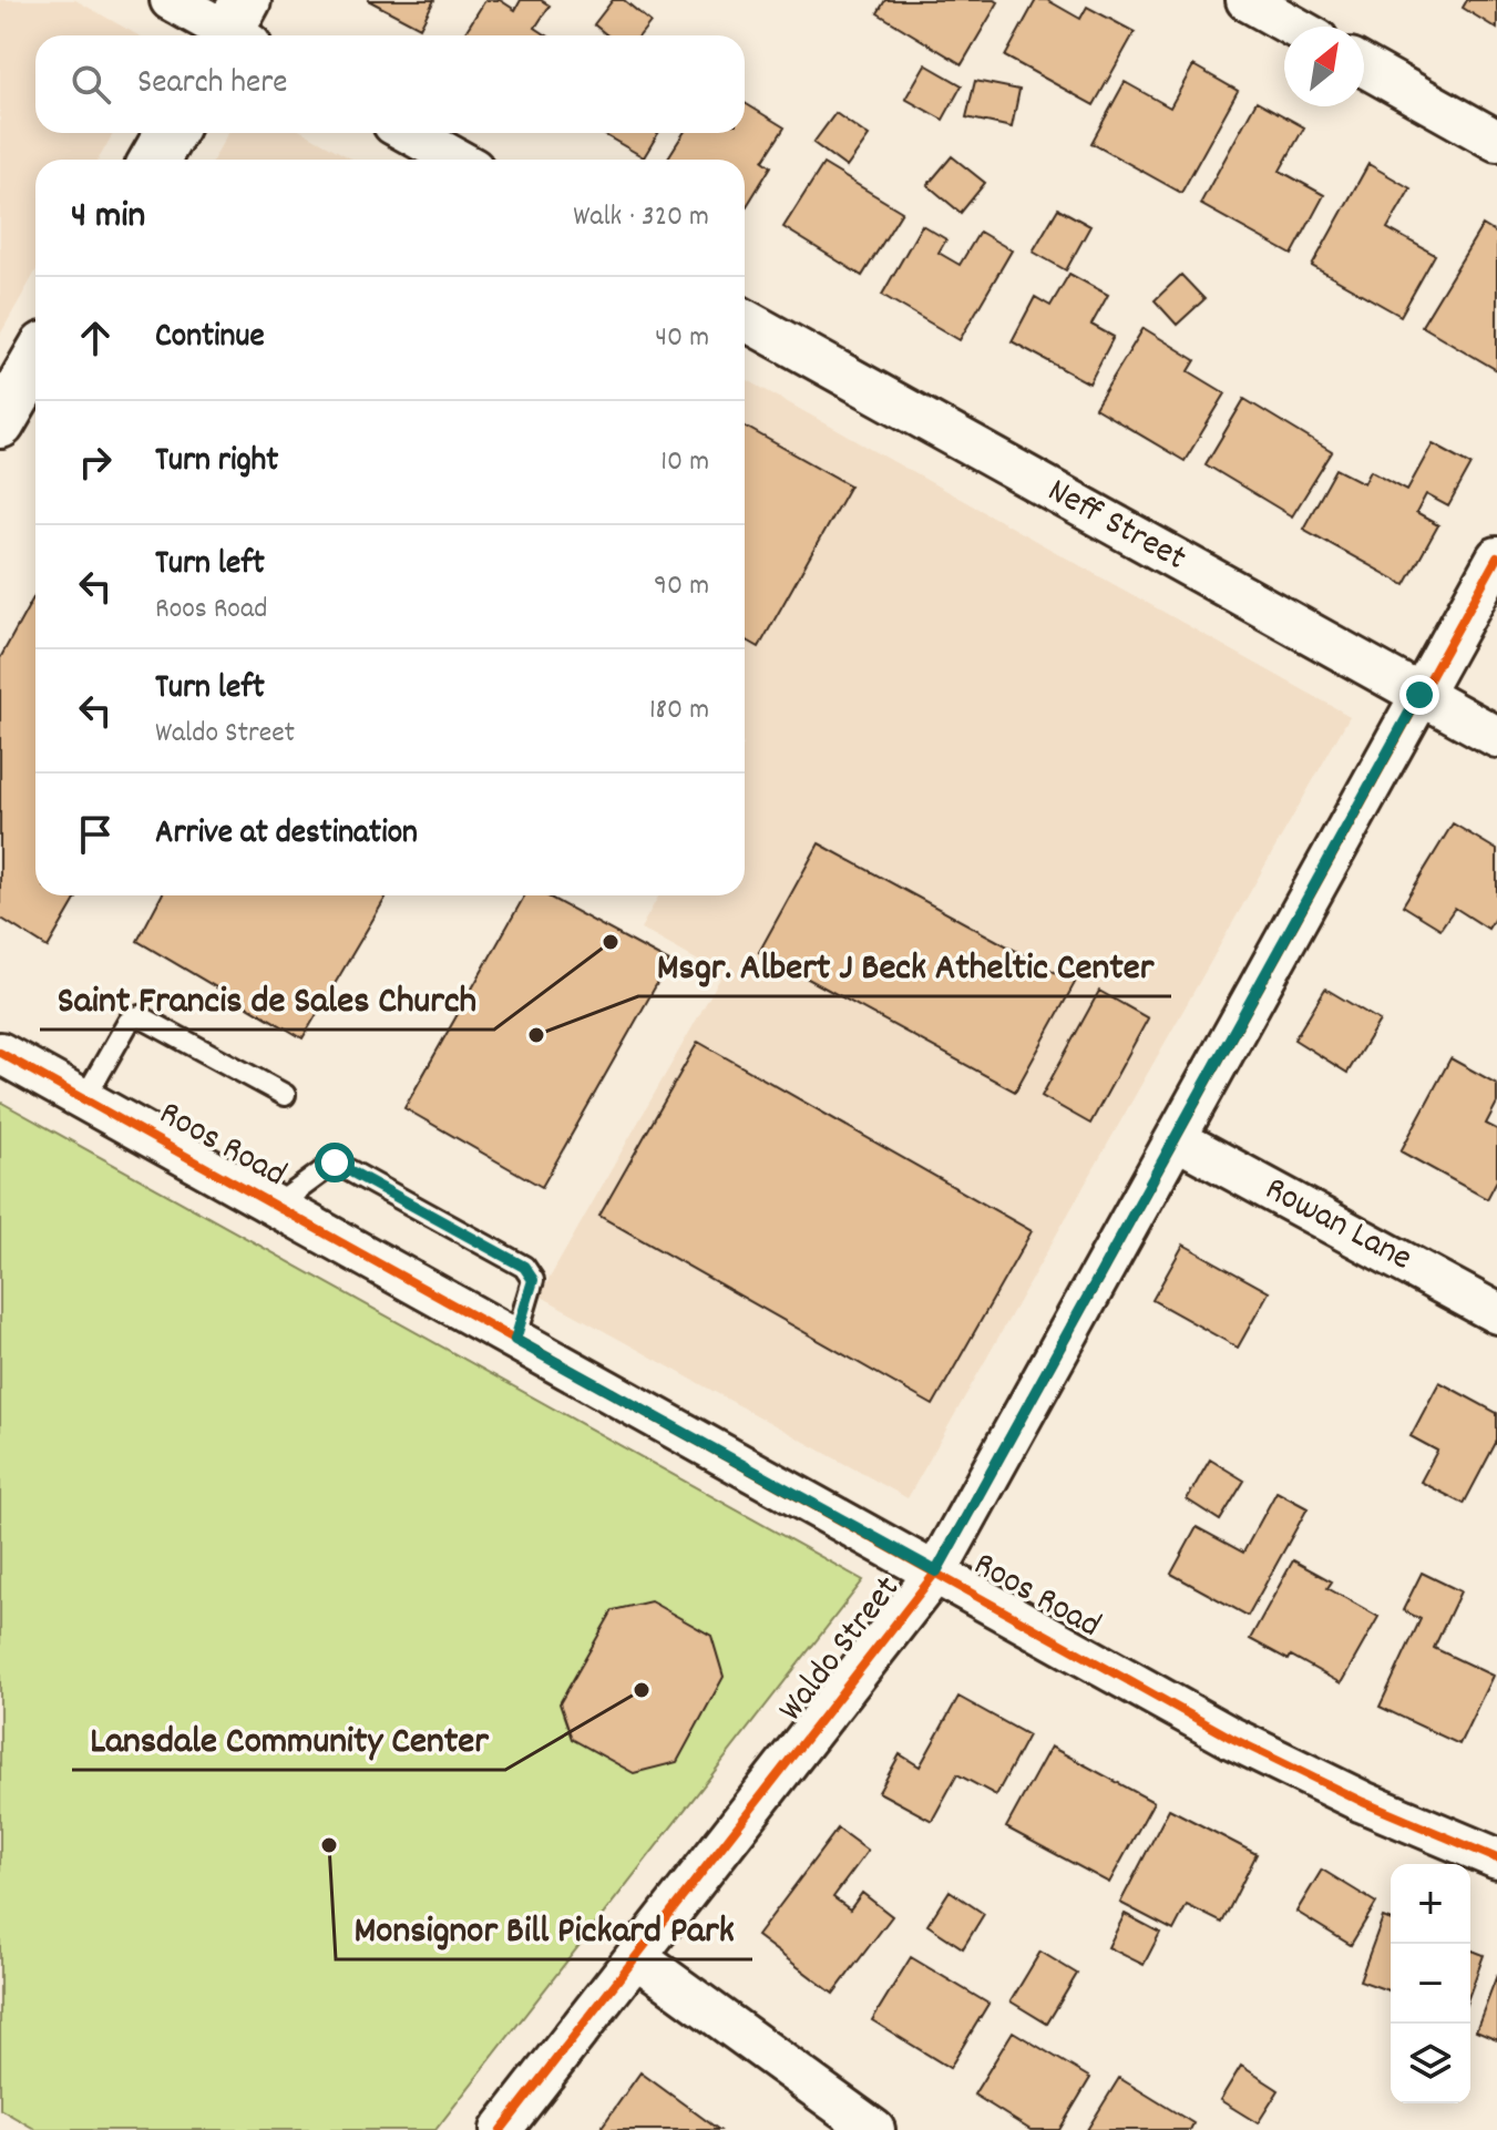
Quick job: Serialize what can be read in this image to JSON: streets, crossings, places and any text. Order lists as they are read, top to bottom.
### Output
{
  "streets": {
    "street": [
      "Neff Street",
      "Roos Road",
      "Rowan Lane",
      "Waldo Street"
    ]
  },
  "crossings": [
    ["Neff Street", "Waldo Street"],
    ["Roos Road", "Waldo Street"],
    ["Rowan Lane", "Waldo Street"]
  ],
  "places": [
    "Saint Francis de Sales Church",
    "Msgr. Albert J Beck Atheltic Center",
    "Lansdale Community Center",
    "Monsignor Bill Pickard Park"
  ],
  "north": "top right",
  "page": {
    "search": "Search here",
    "heading": ["4 min", "Walk · 320 m"],
    "list": [
      ["Continue", "40 m"],
      ["Turn right", "10 m"],
      ["Turn left", "Roos Road", "90 m"],
      ["Turn left", "Waldo Street", "180 m"],
      "Arrive at destination"
    ],
    "map_buttons": ["+", "−"]
  }
}
